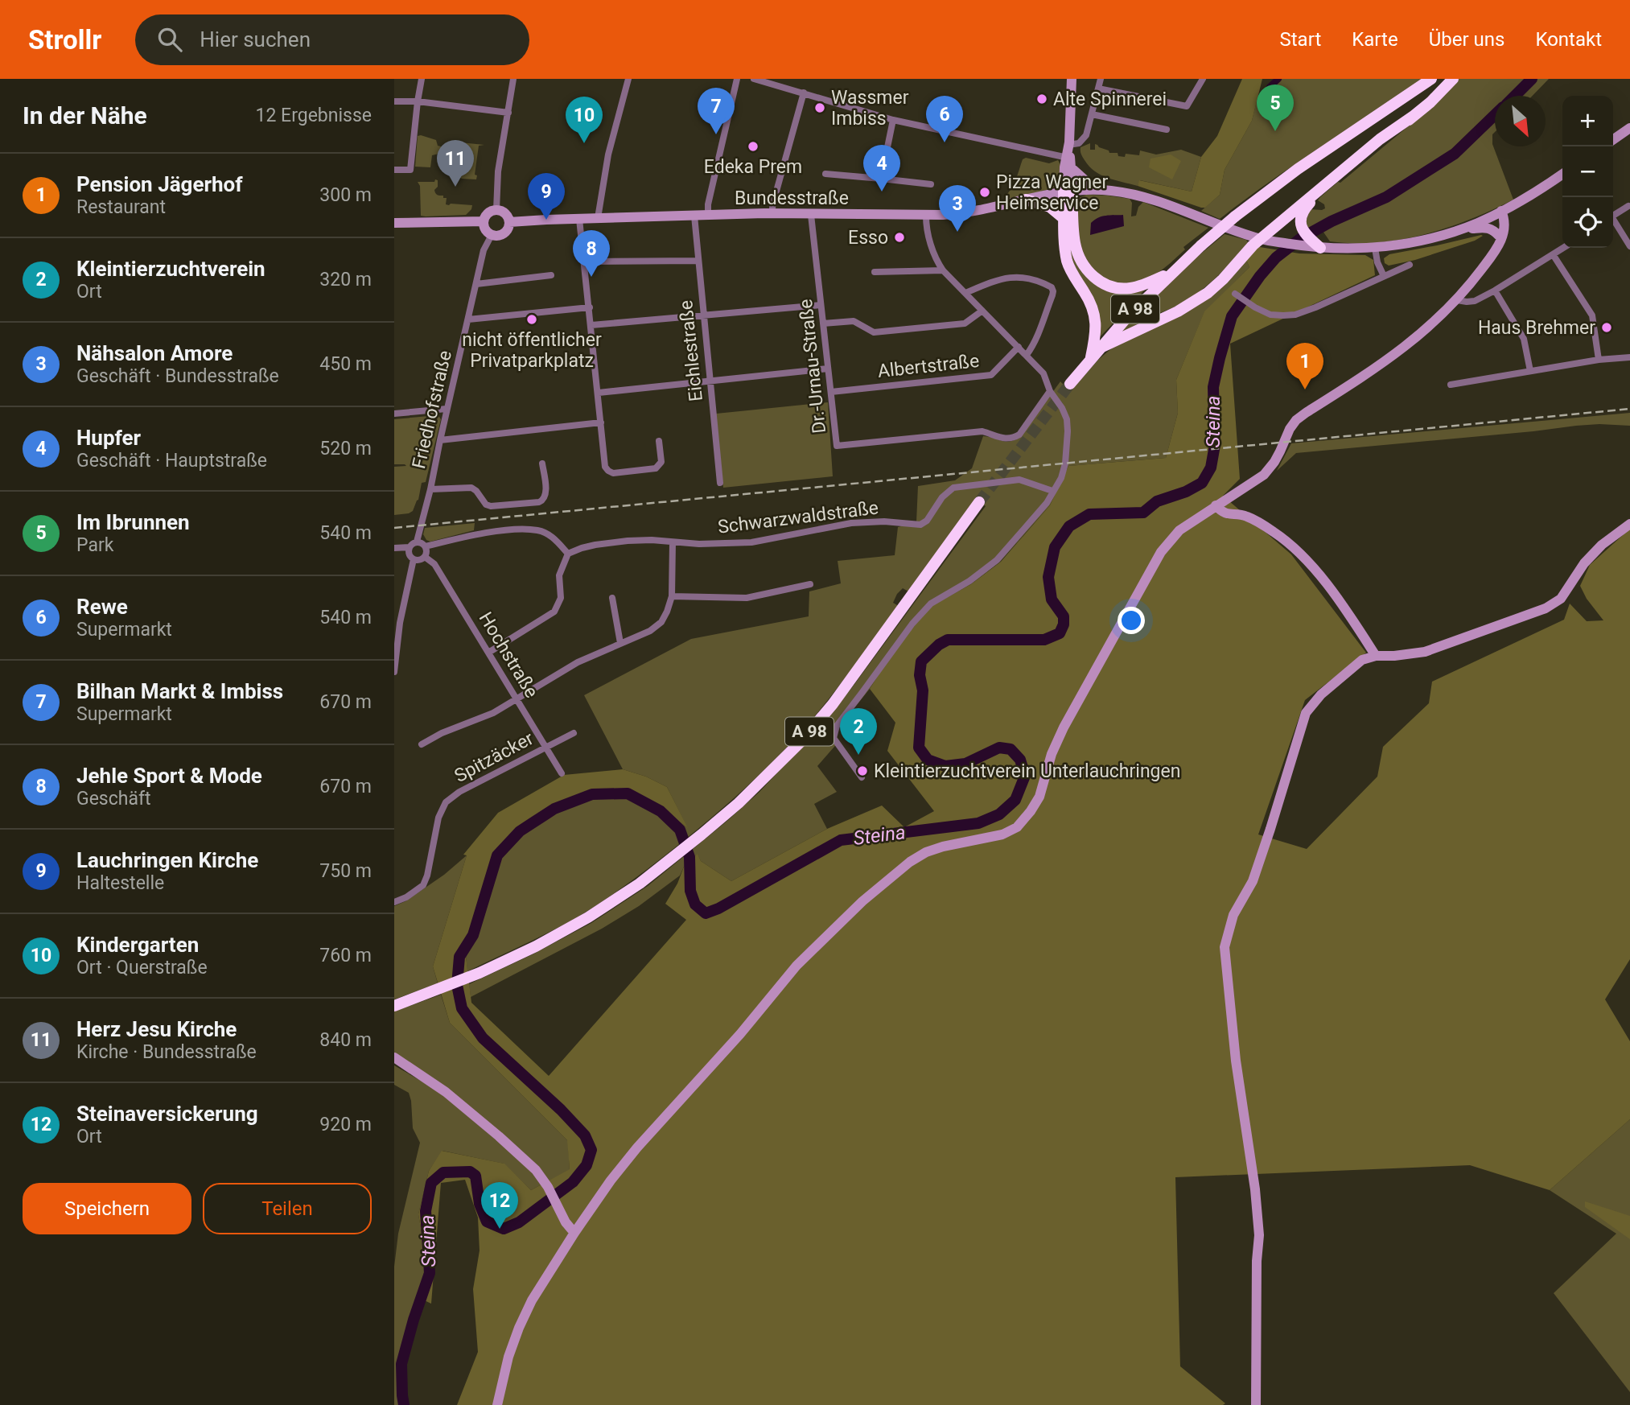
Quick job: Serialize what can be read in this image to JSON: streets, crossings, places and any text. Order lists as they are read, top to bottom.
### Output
{
  "streets": {
    "highway": ["A 98"],
    "main road": ["Bundesstraße"],
    "street": [
      "Eichlestraße",
      "Dr.-Urnau-Straße",
      "Albertstraße",
      "Friedhofstraße",
      "Schwarzwaldstraße",
      "Hochstraße",
      "Spitzäcker"
    ]
  },
  "crossings": [
    ["Bundesstraße", "Eichlestraße"],
    ["Bundesstraße", "Dr.-Urnau-Straße"],
    ["Bundesstraße", "Friedhofstraße"],
    ["Dr.-Urnau-Straße", "Albertstraße"],
    ["Friedhofstraße", "Hochstraße"],
    ["Hochstraße", "Spitzäcker"]
  ],
  "water": ["Steina"],
  "places": [
    "Alte Spinnerei",
    "Wassmer Imbiss",
    "Edeka Prem",
    "Pizza Wagner Heimservice",
    "Esso",
    "nicht öffentlicher Privatparkplatz",
    "Haus Brehmer",
    "Kleintierzuchtverein Unterlauchringen"
  ],
  "north": "bottom right",
  "page": {
    "header": "Strollr",
    "search": "Hier suchen",
    "nav": [
      "Start",
      "Karte",
      "Über uns",
      "Kontakt"
    ],
    "heading": ["In der Nähe", "12 Ergebnisse"],
    "pins": [
      "5",
      "7",
      "6",
      "10",
      "11",
      "4",
      "9",
      "3",
      "8",
      "1",
      "2",
      "12"
    ],
    "map_buttons": ["+", "−"],
    "list": [
      {
        "mark": "1",
        "name": "Pension Jägerhof",
        "note": "Restaurant",
        "value": "300 m"
      },
      {
        "mark": "2",
        "name": "Kleintierzuchtverein",
        "note": "Ort",
        "value": "320 m"
      },
      {
        "mark": "3",
        "name": "Nähsalon Amore",
        "note": "Geschäft · Bundesstraße",
        "value": "450 m"
      },
      {
        "mark": "4",
        "name": "Hupfer",
        "note": "Geschäft · Hauptstraße",
        "value": "520 m"
      },
      {
        "mark": "5",
        "name": "Im Ibrunnen",
        "note": "Park",
        "value": "540 m"
      },
      {
        "mark": "6",
        "name": "Rewe",
        "note": "Supermarkt",
        "value": "540 m"
      },
      {
        "mark": "7",
        "name": "Bilhan Markt & Imbiss",
        "note": "Supermarkt",
        "value": "670 m"
      },
      {
        "mark": "8",
        "name": "Jehle Sport & Mode",
        "note": "Geschäft",
        "value": "670 m"
      },
      {
        "mark": "9",
        "name": "Lauchringen Kirche",
        "note": "Haltestelle",
        "value": "750 m"
      },
      {
        "mark": "10",
        "name": "Kindergarten",
        "note": "Ort · Querstraße",
        "value": "760 m"
      },
      {
        "mark": "11",
        "name": "Herz Jesu Kirche",
        "note": "Kirche · Bundesstraße",
        "value": "840 m"
      },
      {
        "mark": "12",
        "name": "Steinaversickerung",
        "note": "Ort",
        "value": "920 m"
      }
    ],
    "buttons": ["Speichern", "Teilen"]
  }
}
